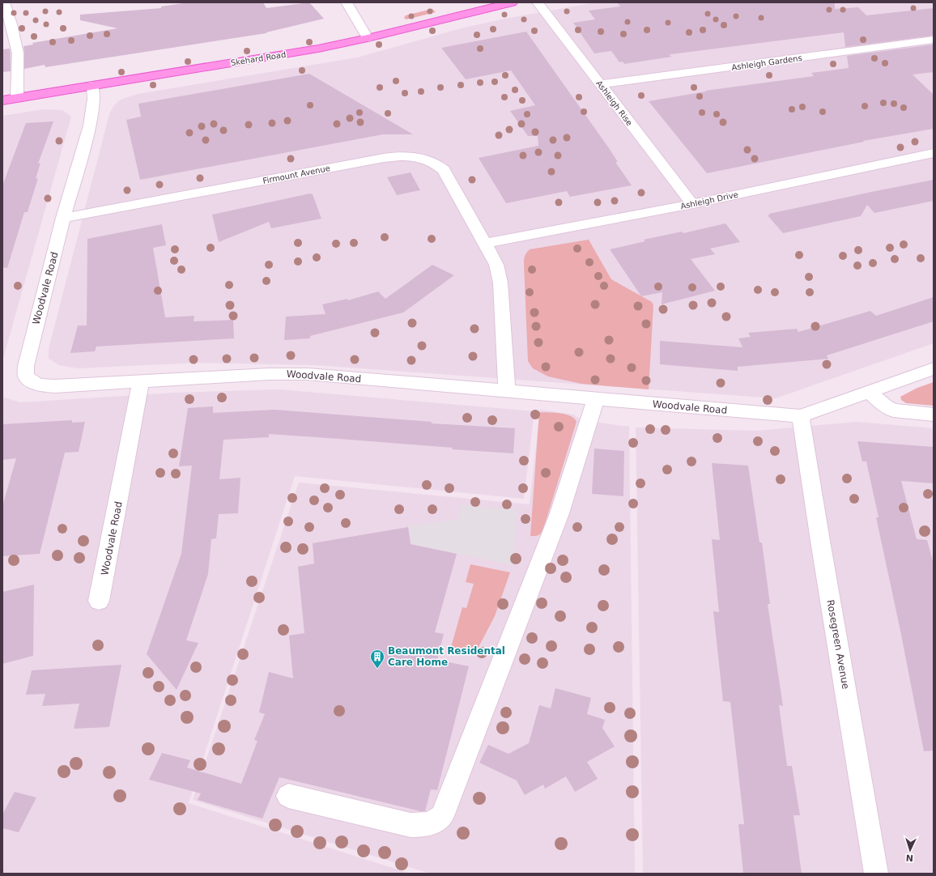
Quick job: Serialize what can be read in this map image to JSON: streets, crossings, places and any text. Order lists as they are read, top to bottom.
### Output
{
  "streets": {
    "main road": ["Skehard Road"],
    "street": [
      "Ashleigh Gardens",
      "Ashleigh Rise",
      "Firmount Avenue",
      "Ashleigh Drive",
      "Woodvale Road",
      "Rosegreen Avenue"
    ]
  },
  "crossings": [
    ["Skehard Road", "Woodvale Road"],
    ["Ashleigh Gardens", "Ashleigh Rise"],
    ["Ashleigh Rise", "Ashleigh Drive"],
    ["Firmount Avenue", "Ashleigh Drive"],
    ["Firmount Avenue", "Woodvale Road"],
    ["Woodvale Road", "Rosegreen Avenue"]
  ],
  "places": {
    "building": ["Beaumont Residental Care Home"]
  },
  "north": "bottom"
}
